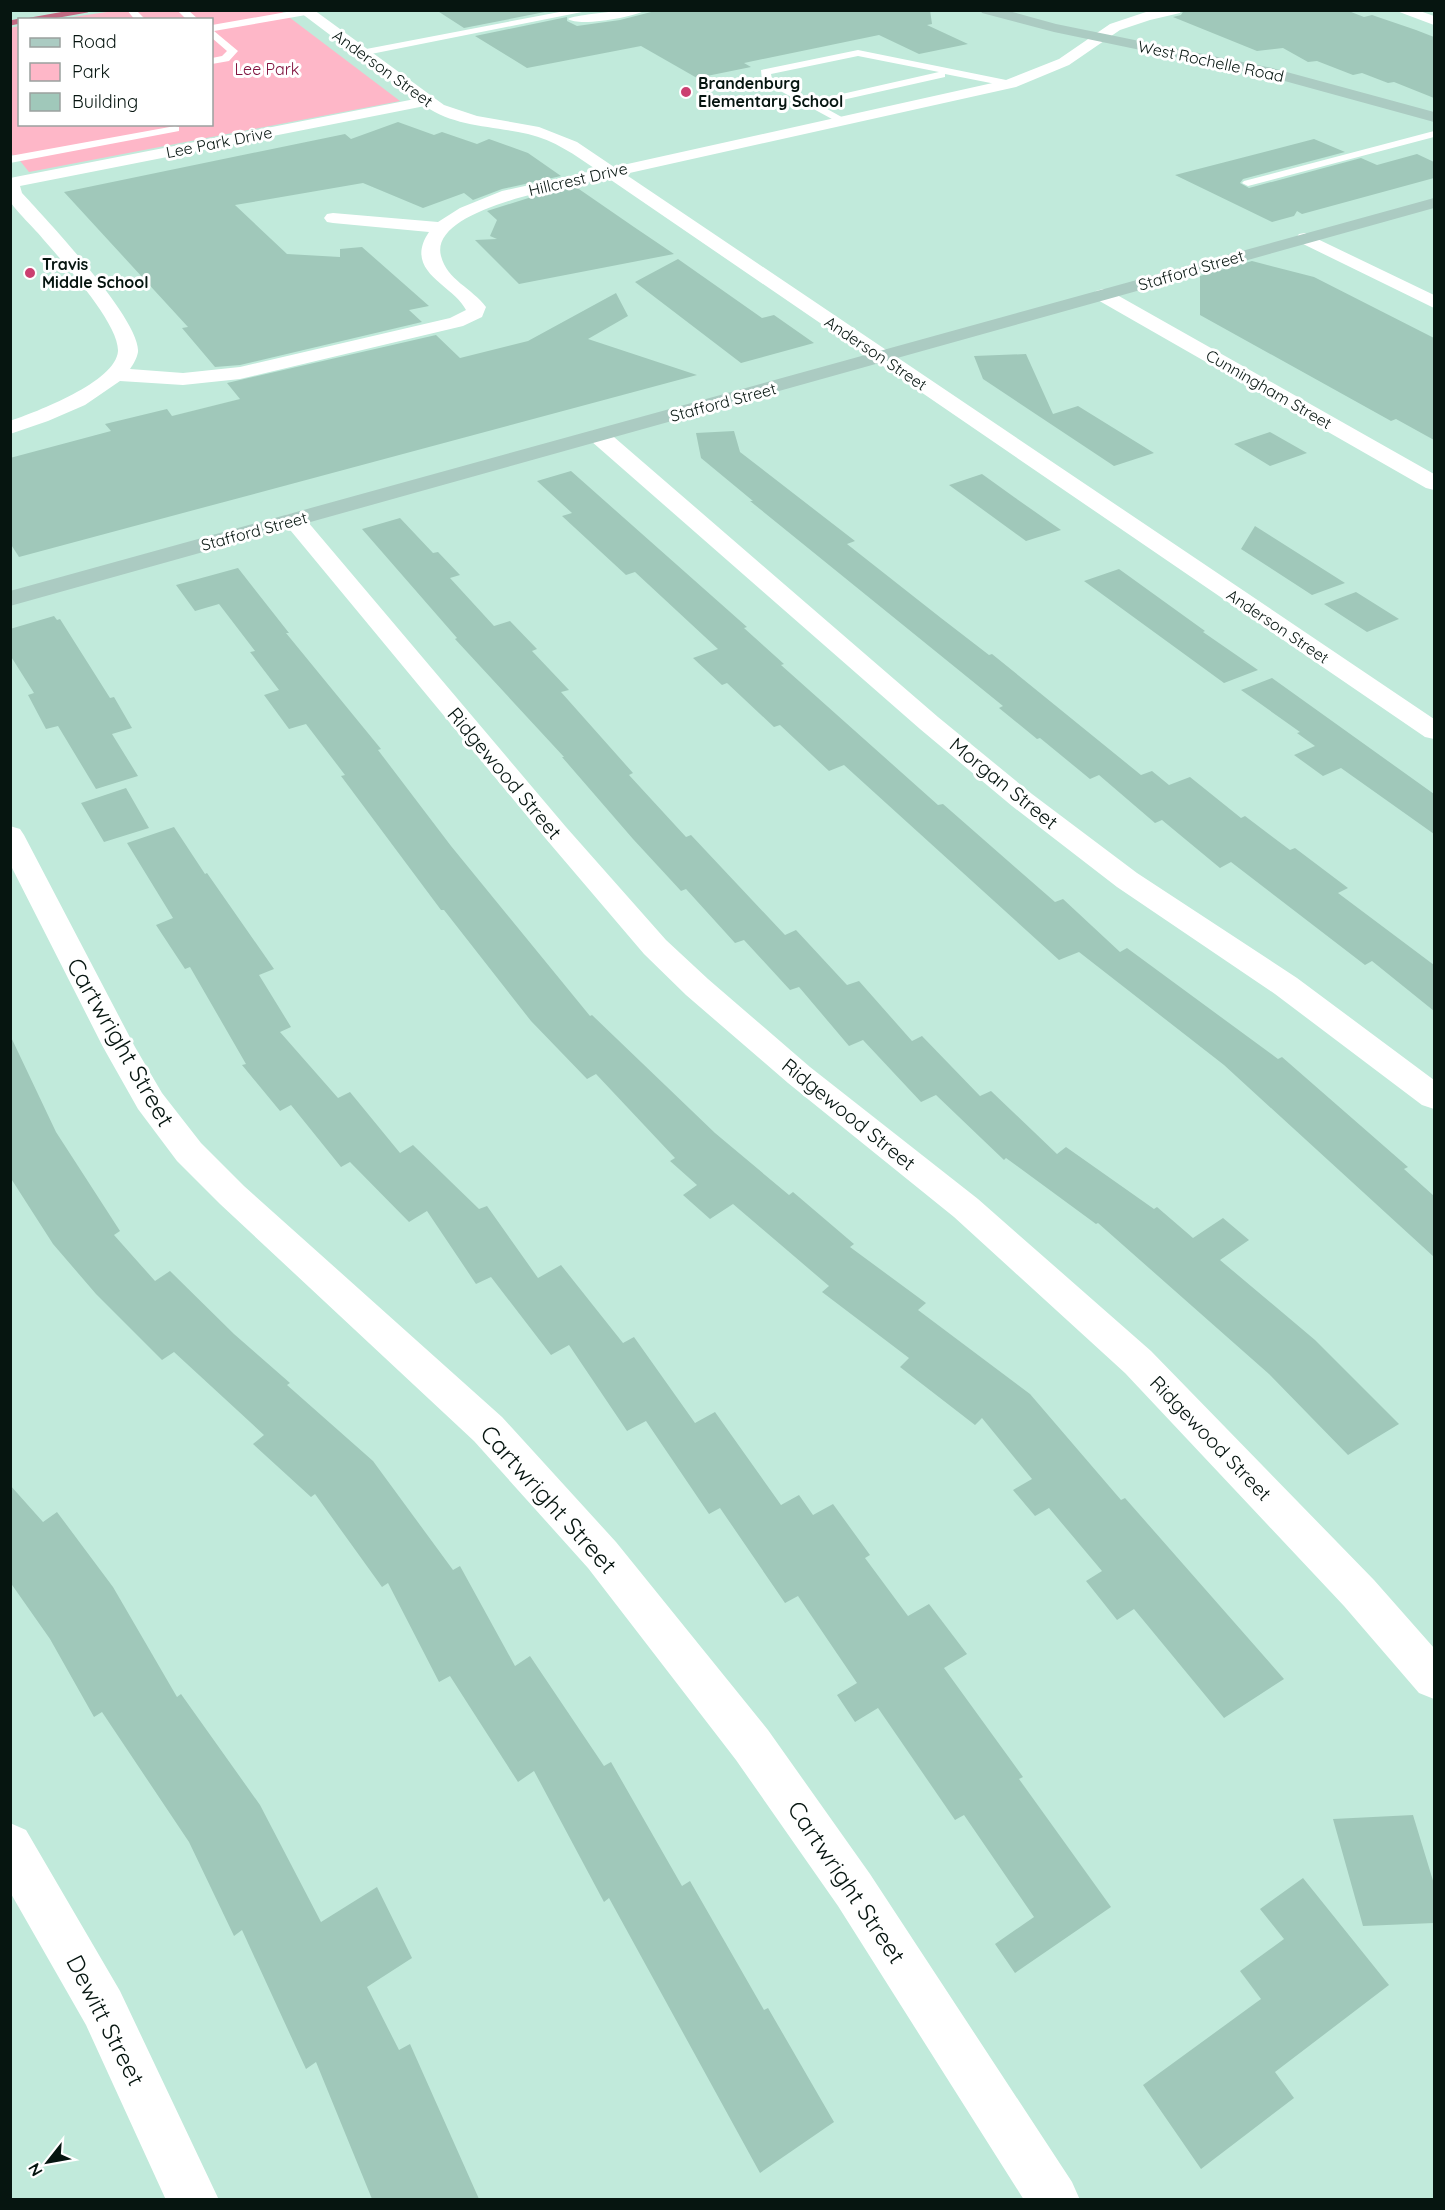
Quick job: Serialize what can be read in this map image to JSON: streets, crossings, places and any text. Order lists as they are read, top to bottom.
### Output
{
  "streets": {
    "street": [
      "West Rochelle Road",
      "Anderson Street",
      "Lee Park Drive",
      "Hillcrest Drive",
      "Stafford Street",
      "Cunningham Street",
      "Ridgewood Street",
      "Morgan Street",
      "Cartwright Street",
      "Dewitt Street"
    ]
  },
  "crossings": [
    ["West Rochelle Road", "Hillcrest Drive"],
    ["Anderson Street", "Lee Park Drive"],
    ["Anderson Street", "Hillcrest Drive"],
    ["Anderson Street", "Stafford Street"],
    ["Stafford Street", "Cunningham Street"],
    ["Stafford Street", "Ridgewood Street"],
    ["Stafford Street", "Morgan Street"]
  ],
  "parks": ["Lee Park"],
  "places": ["Brandenburg Elementary School", "Travis Middle School"],
  "legend": ["Road", "Park", "Building"],
  "north": "bottom left"
}
